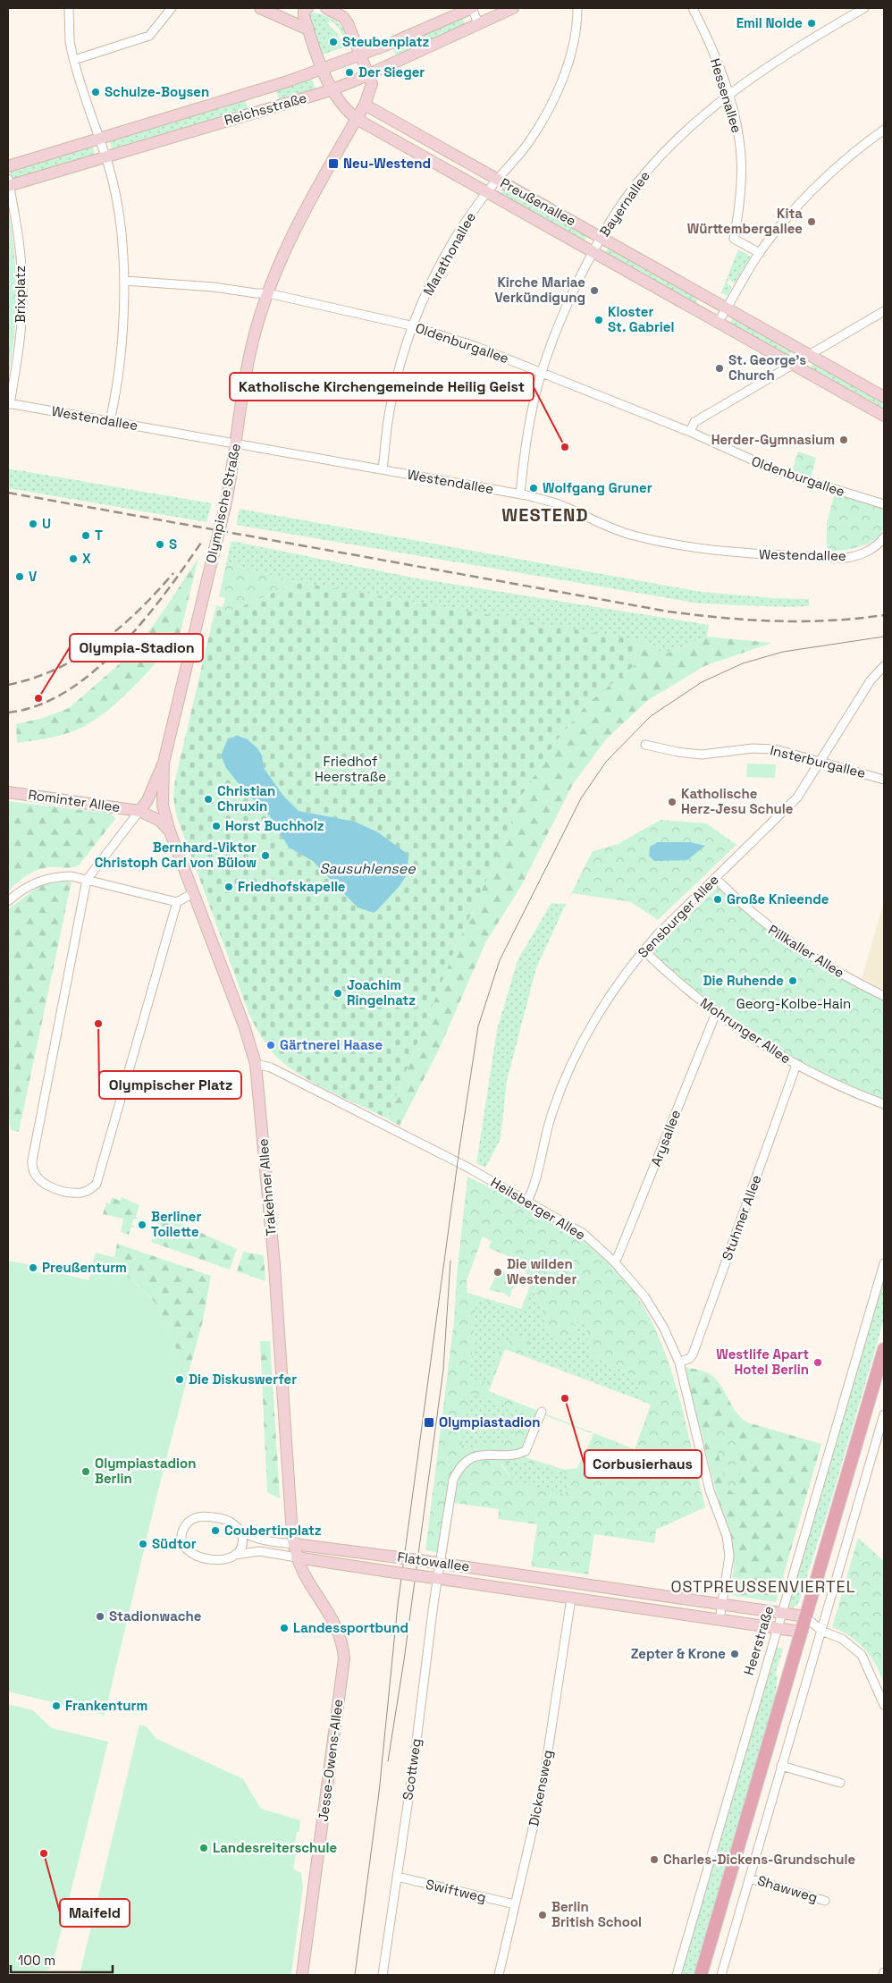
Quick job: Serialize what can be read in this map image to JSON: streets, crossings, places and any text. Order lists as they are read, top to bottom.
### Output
{
  "streets": {
    "main road": [
      "Reichsstraße",
      "Preußenallee",
      "Olympische Straße",
      "Rominter Allee",
      "Trakehner Allee",
      "Flatowallee",
      "Jesse-Owens-Allee"
    ],
    "street": [
      "Hessenallee",
      "Bayernallee",
      "Marathonallee",
      "Brixplatz",
      "Oldenburgallee",
      "Westendallee",
      "Insterburgallee",
      "Sensburger Allee",
      "Pillkaller Allee",
      "Mohrunger Allee",
      "Arysallee",
      "Heilsberger Allee",
      "Stuhmer Allee",
      "Heerstraße",
      "Scottweg",
      "Dickensweg",
      "Shawweg",
      "Swiftweg"
    ]
  },
  "crossings": [
    ["Hessenallee", "Bayernallee"],
    ["Reichsstraße", "Brixplatz"],
    ["Preußenallee", "Bayernallee"],
    ["Preußenallee", "Marathonallee"],
    ["Preußenallee", "Olympische Straße"],
    ["Bayernallee", "Oldenburgallee"],
    ["Bayernallee", "Westendallee"],
    ["Marathonallee", "Oldenburgallee"],
    ["Marathonallee", "Westendallee"],
    ["Brixplatz", "Westendallee"],
    ["Oldenburgallee", "Olympische Straße"],
    ["Westendallee", "Olympische Straße"],
    ["Olympische Straße", "Rominter Allee"],
    ["Olympische Straße", "Trakehner Allee"],
    ["Insterburgallee", "Sensburger Allee"],
    ["Rominter Allee", "Trakehner Allee"],
    ["Sensburger Allee", "Pillkaller Allee"],
    ["Sensburger Allee", "Mohrunger Allee"],
    ["Sensburger Allee", "Heilsberger Allee"],
    ["Mohrunger Allee", "Arysallee"],
    ["Mohrunger Allee", "Stuhmer Allee"],
    ["Arysallee", "Heilsberger Allee"],
    ["Trakehner Allee", "Heilsberger Allee"],
    ["Trakehner Allee", "Flatowallee"],
    ["Trakehner Allee", "Jesse-Owens-Allee"],
    ["Heilsberger Allee", "Stuhmer Allee"],
    ["Heilsberger Allee", "Flatowallee"],
    ["Flatowallee", "Heerstraße"],
    ["Flatowallee", "Jesse-Owens-Allee"],
    ["Flatowallee", "Scottweg"],
    ["Flatowallee", "Dickensweg"],
    ["Scottweg", "Swiftweg"],
    ["Dickensweg", "Swiftweg"]
  ],
  "districts": ["WESTEND", "OSTPREUSSENVIERTEL"],
  "water": ["Sausuhlensee"],
  "parks": ["Friedhof Heerstraße", "Georg-Kolbe-Hain"],
  "places": {
    "other": [
      "Emil Nolde",
      "Steubenplatz",
      "Der Sieger",
      "Schulze-Boysen",
      "Kita Württembergallee",
      "Kirche Mariae Verkündigung",
      "Kloster St. Gabriel",
      "St. George’s Church",
      "Herder-Gymnasium",
      "Katholische Kirchengemeinde Heilig Geist",
      "Wolfgang Gruner",
      "U",
      "T",
      "S",
      "X",
      "V",
      "Olympia-Stadion",
      "Christian Chruxin",
      "Katholische Herz-Jesu Schule",
      "Horst Buchholz",
      "Bernhard-Viktor Christoph Carl von Bülow",
      "Friedhofskapelle",
      "Große Knieende",
      "Die Ruhende",
      "Joachim Ringelnatz",
      "Olympischer Platz",
      "Gärtnerei Haase",
      "Berliner Toilette",
      "Preußenturm",
      "Die wilden Westender",
      "Westlife Apart Hotel Berlin",
      "Die Diskuswerfer",
      "Corbusierhaus",
      "Olympiastadion Berlin",
      "Coubertinplatz",
      "Südtor",
      "Stadionwache",
      "Landessportbund",
      "Zepter & Krone",
      "Frankenturm",
      "Landesreiterschule",
      "Maifeld",
      "Charles-Dickens-Grundschule",
      "Berlin British School"
    ],
    "transit": ["Neu-Westend", "Olympiastadion"]
  },
  "scale_bar": "100 m"
}
